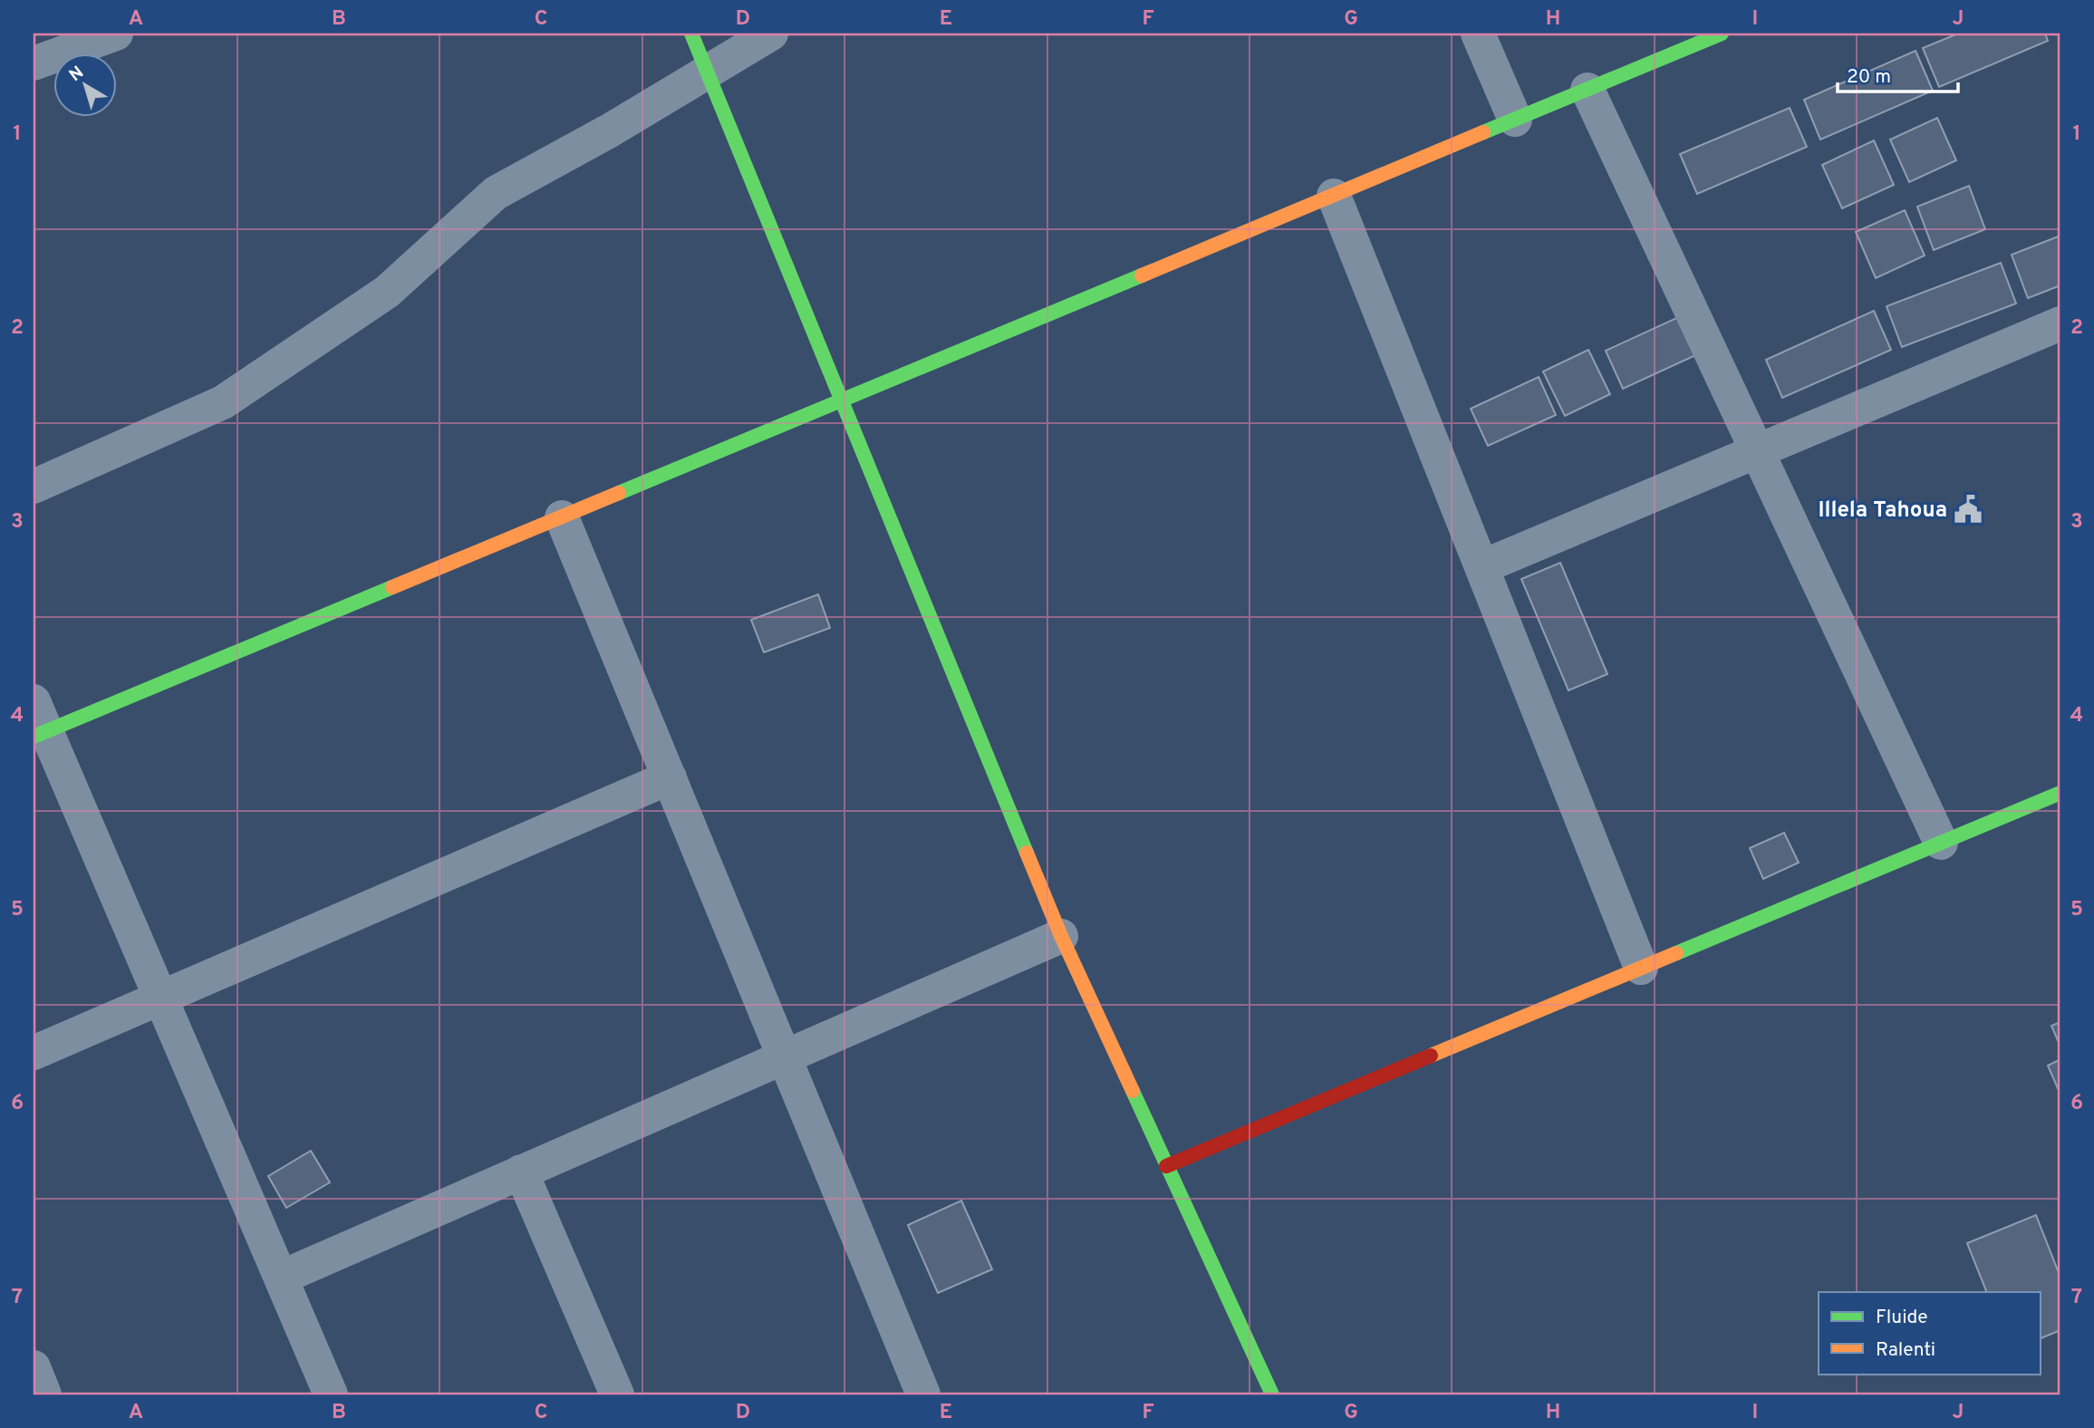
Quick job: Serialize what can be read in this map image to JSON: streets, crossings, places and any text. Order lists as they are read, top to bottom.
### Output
{
  "places": {
    "public building": ["Illela Tahoua"]
  },
  "legend": ["Fluide", "Ralenti"],
  "scale_bar": "20 m",
  "north": "top left",
  "grid": {
    "columns": [
      "A",
      "B",
      "C",
      "D",
      "E",
      "F",
      "G",
      "H",
      "I",
      "J"
    ],
    "rows": [
      "1",
      "2",
      "3",
      "4",
      "5",
      "6",
      "7"
    ]
  }
}
